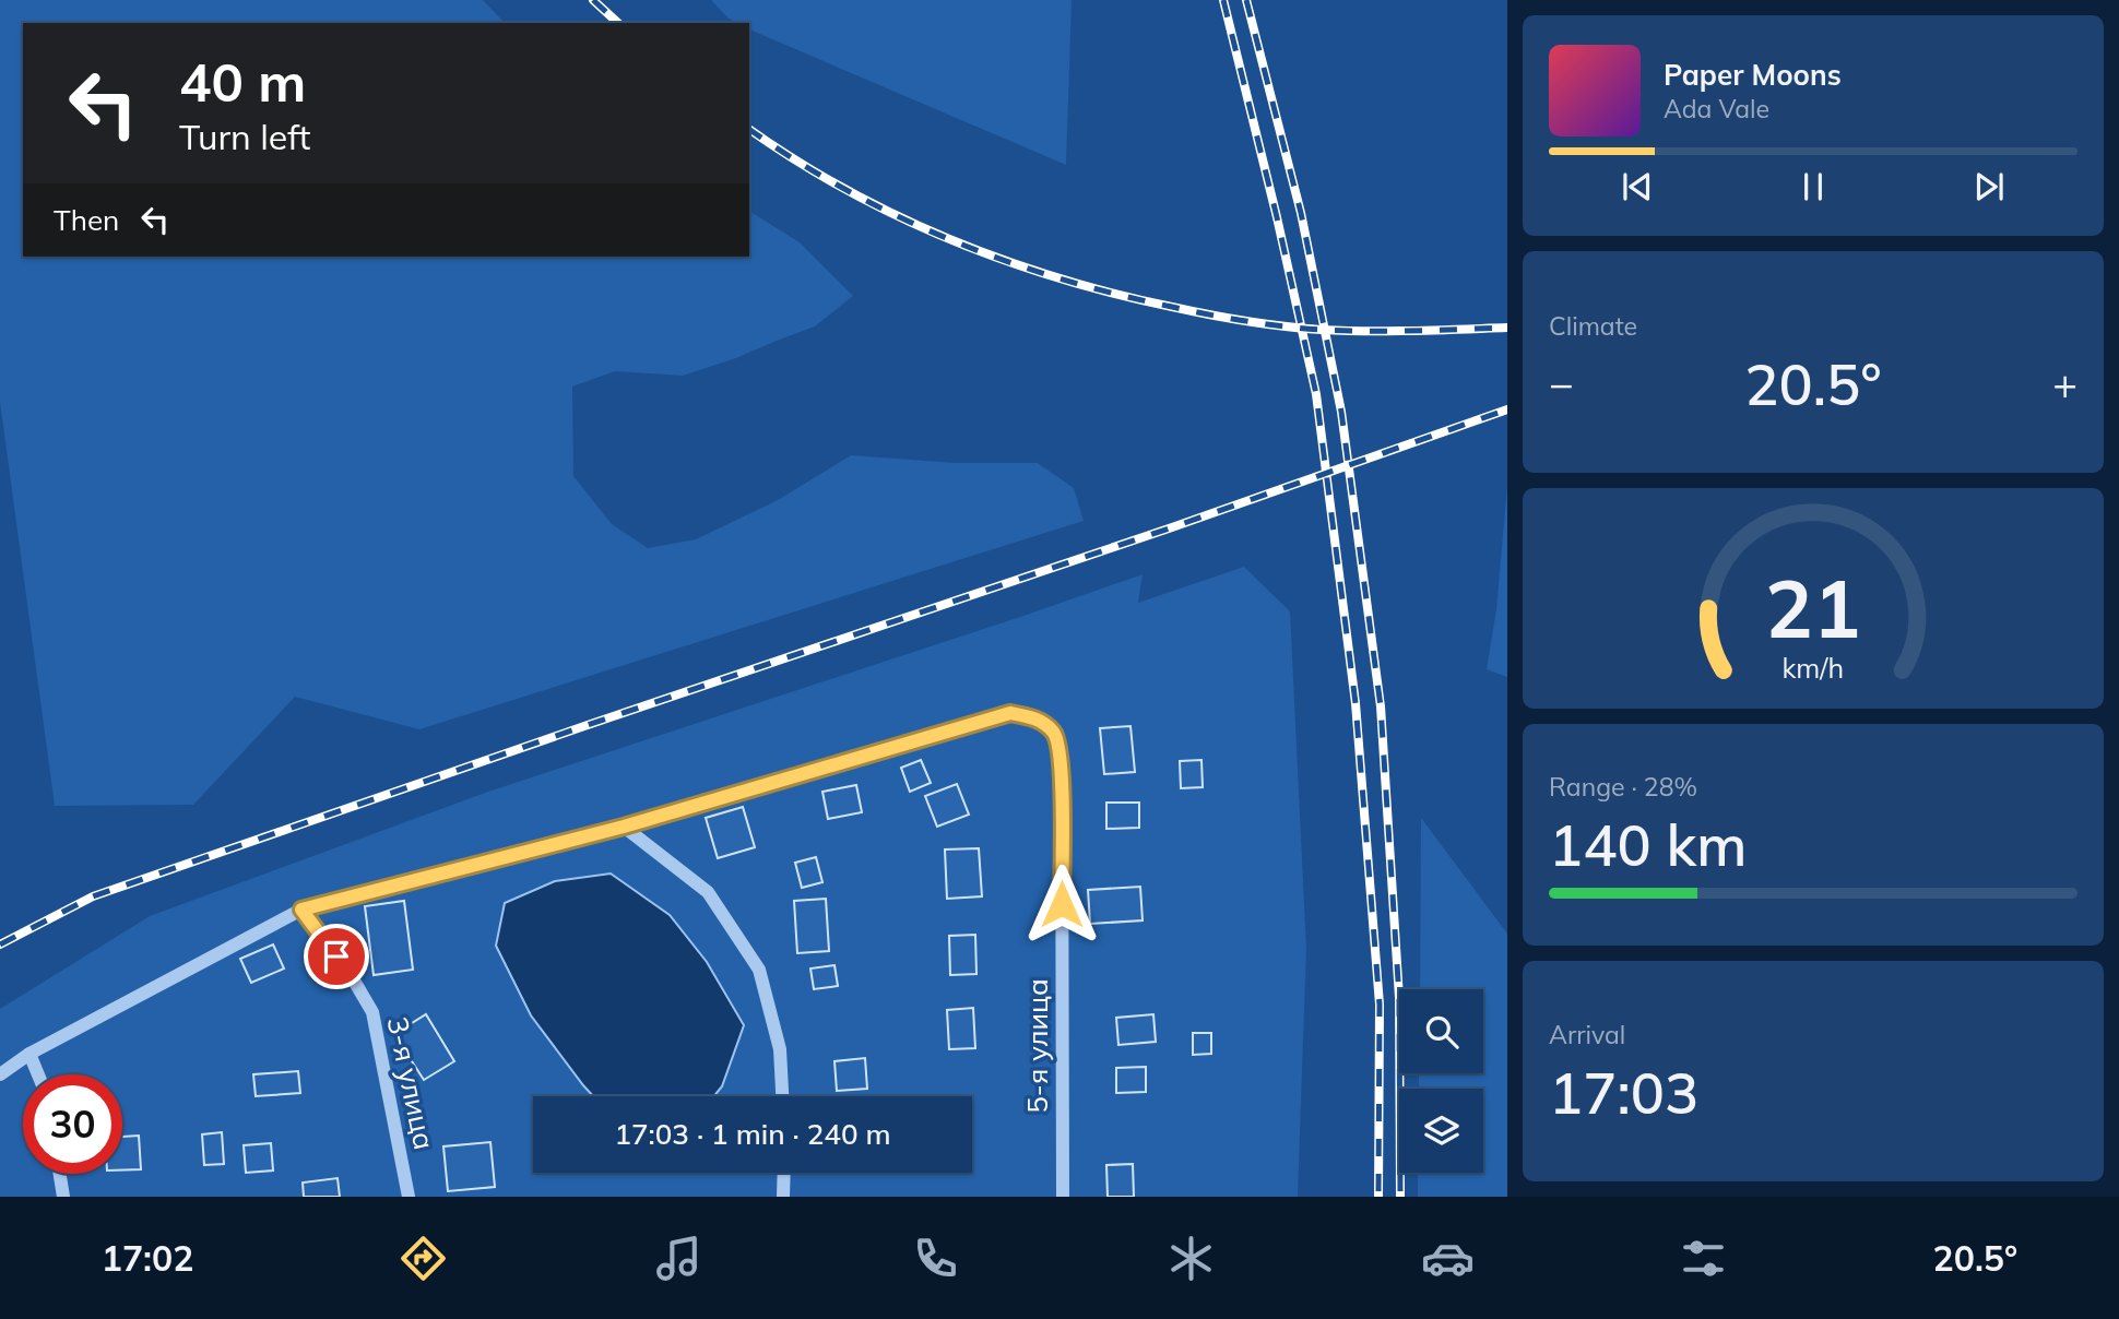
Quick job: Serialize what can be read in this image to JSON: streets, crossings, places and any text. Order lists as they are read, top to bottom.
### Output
{
  "streets": {
    "street": ["5-я улица", "3-я улица"]
  },
  "page": {
    "turn": ["40 m", "Turn left"],
    "song": ["Paper Moons", "Ada Vale"],
    "then": "Then",
    "tile": [
      "Climate",
      ["Range · 28%", "140 km"],
      ["Arrival", "17:03"]
    ],
    "heat": ["−", "20.5°", "+"],
    "limit": "30",
    "trip": "17:03 · 1 min · 240 m",
    "tabs": ["17:02", "20.5°"],
    "gauge": ["21", "km/h"]
  }
}
